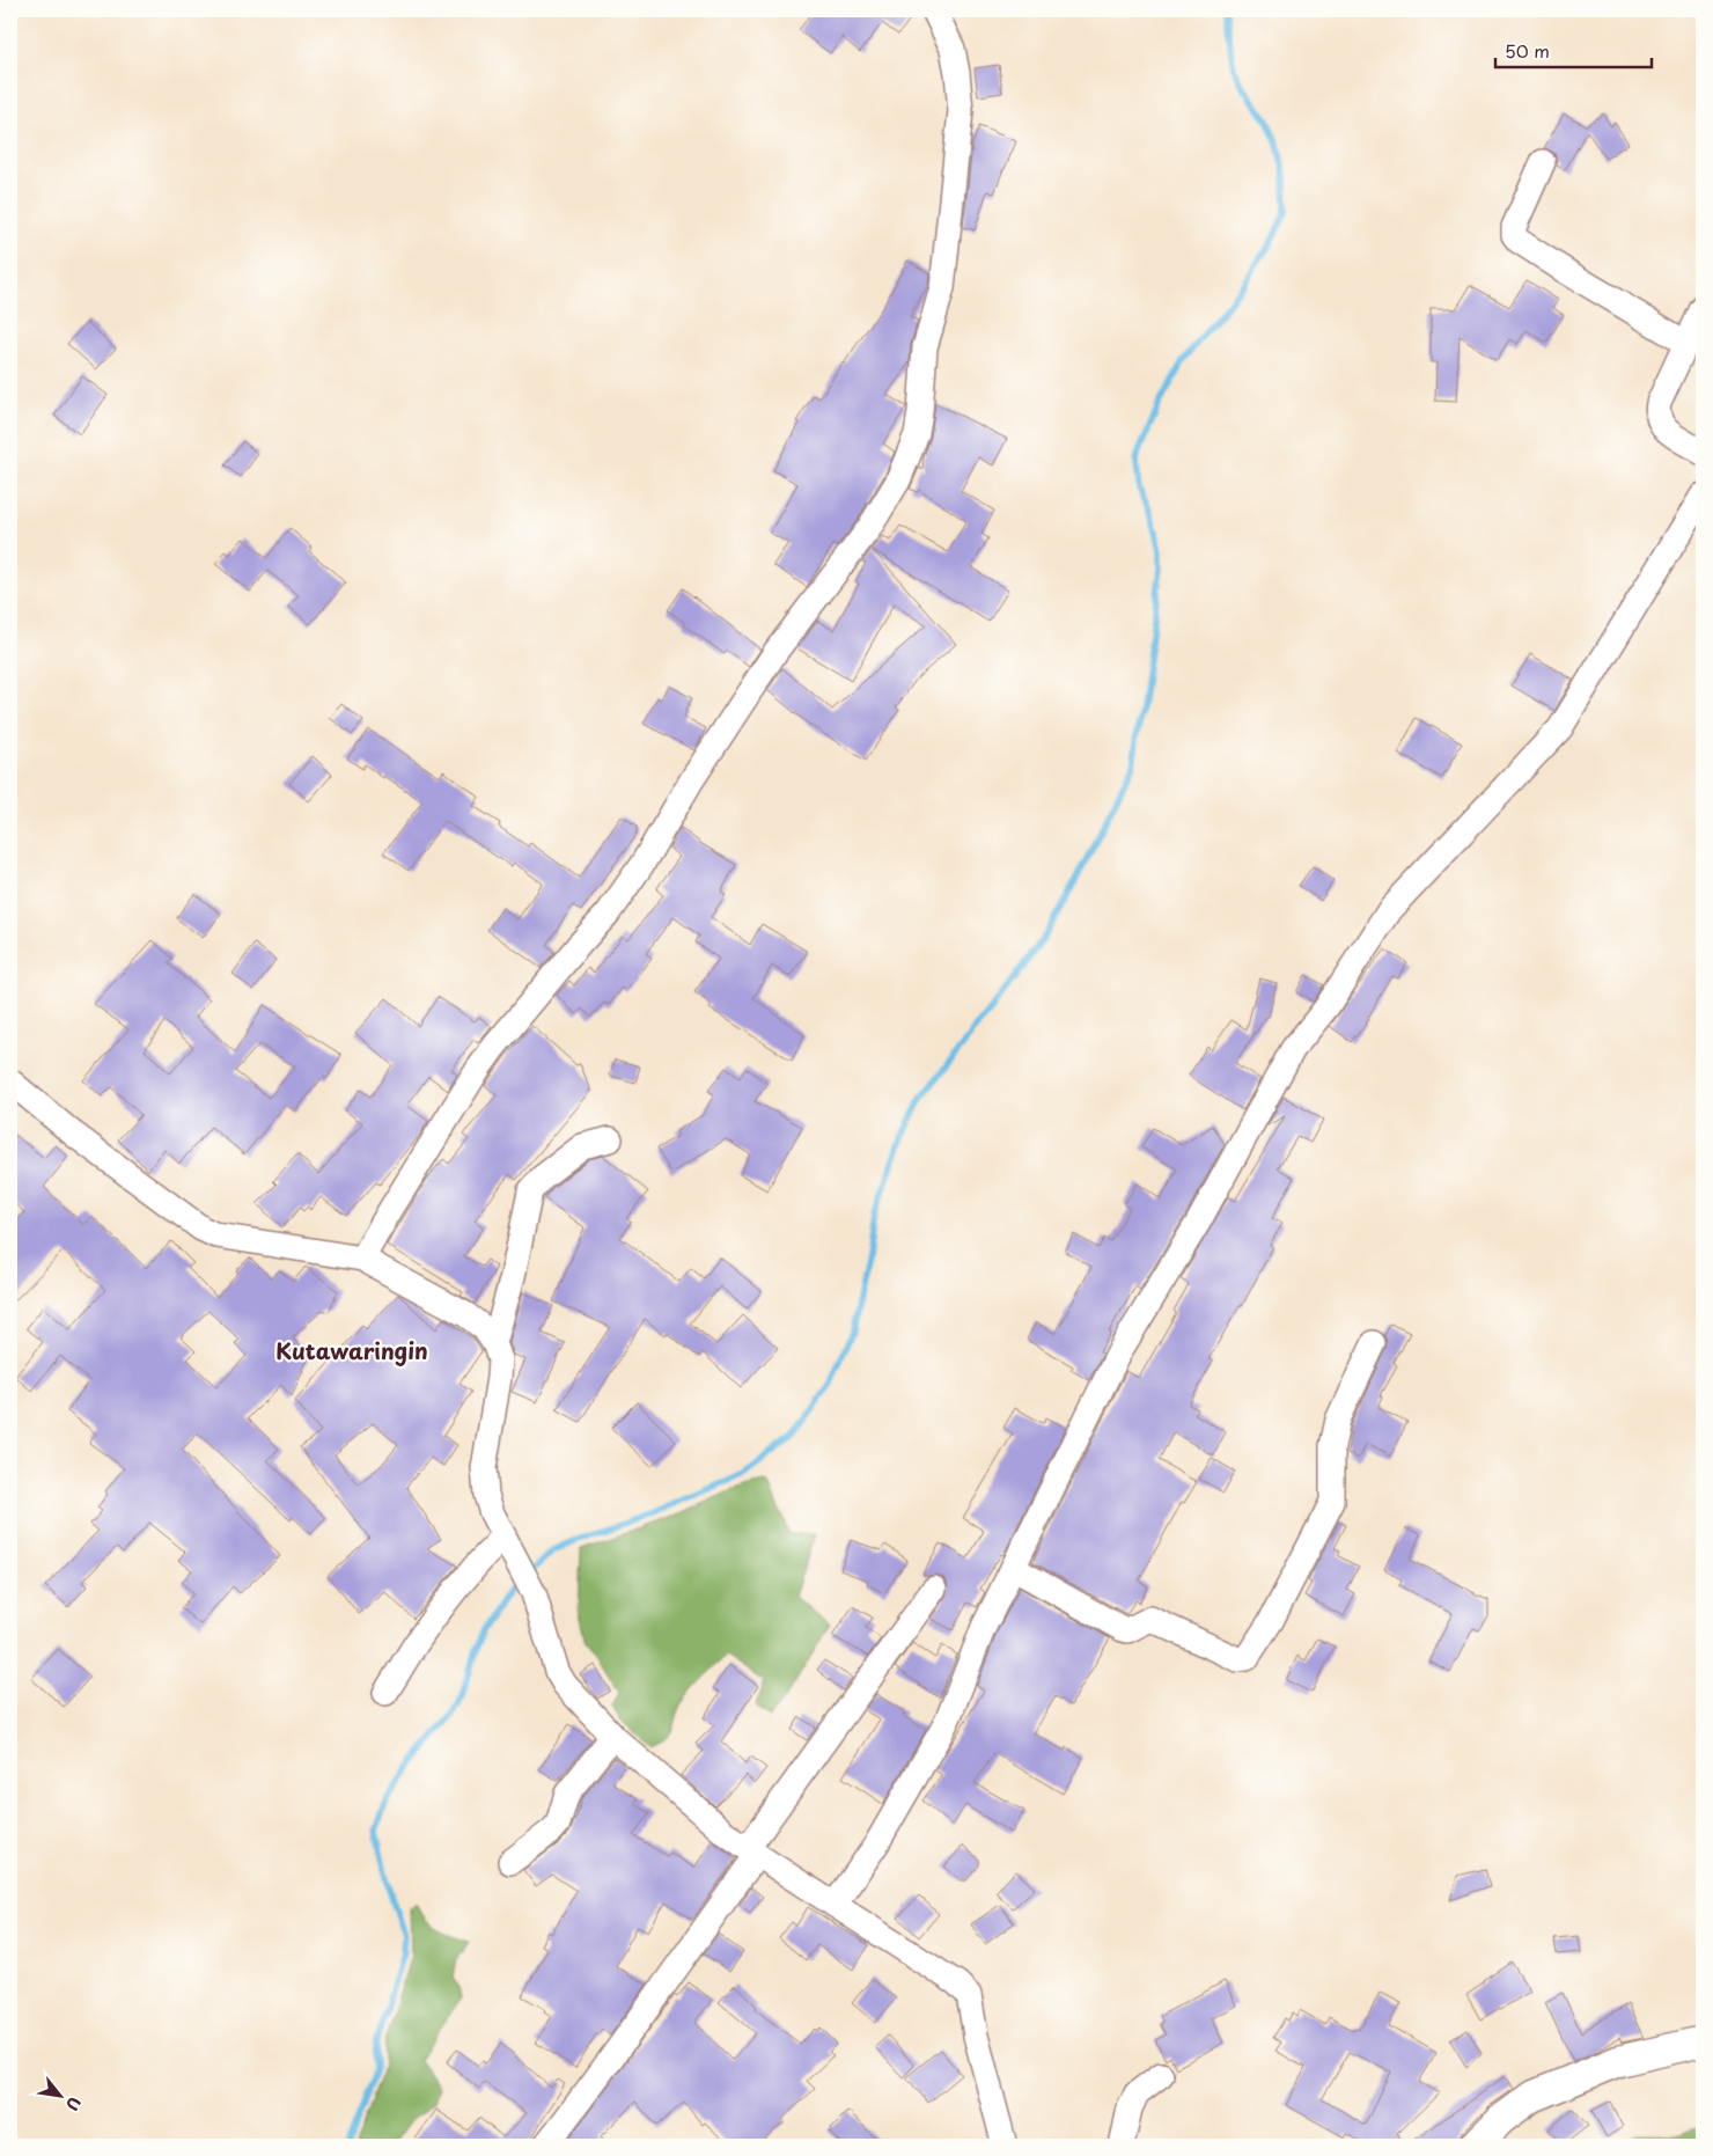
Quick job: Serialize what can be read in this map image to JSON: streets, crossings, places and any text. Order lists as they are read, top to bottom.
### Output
{
  "districts": ["Kutawaringin"],
  "scale_bar": "50 m",
  "north": "bottom right"
}
